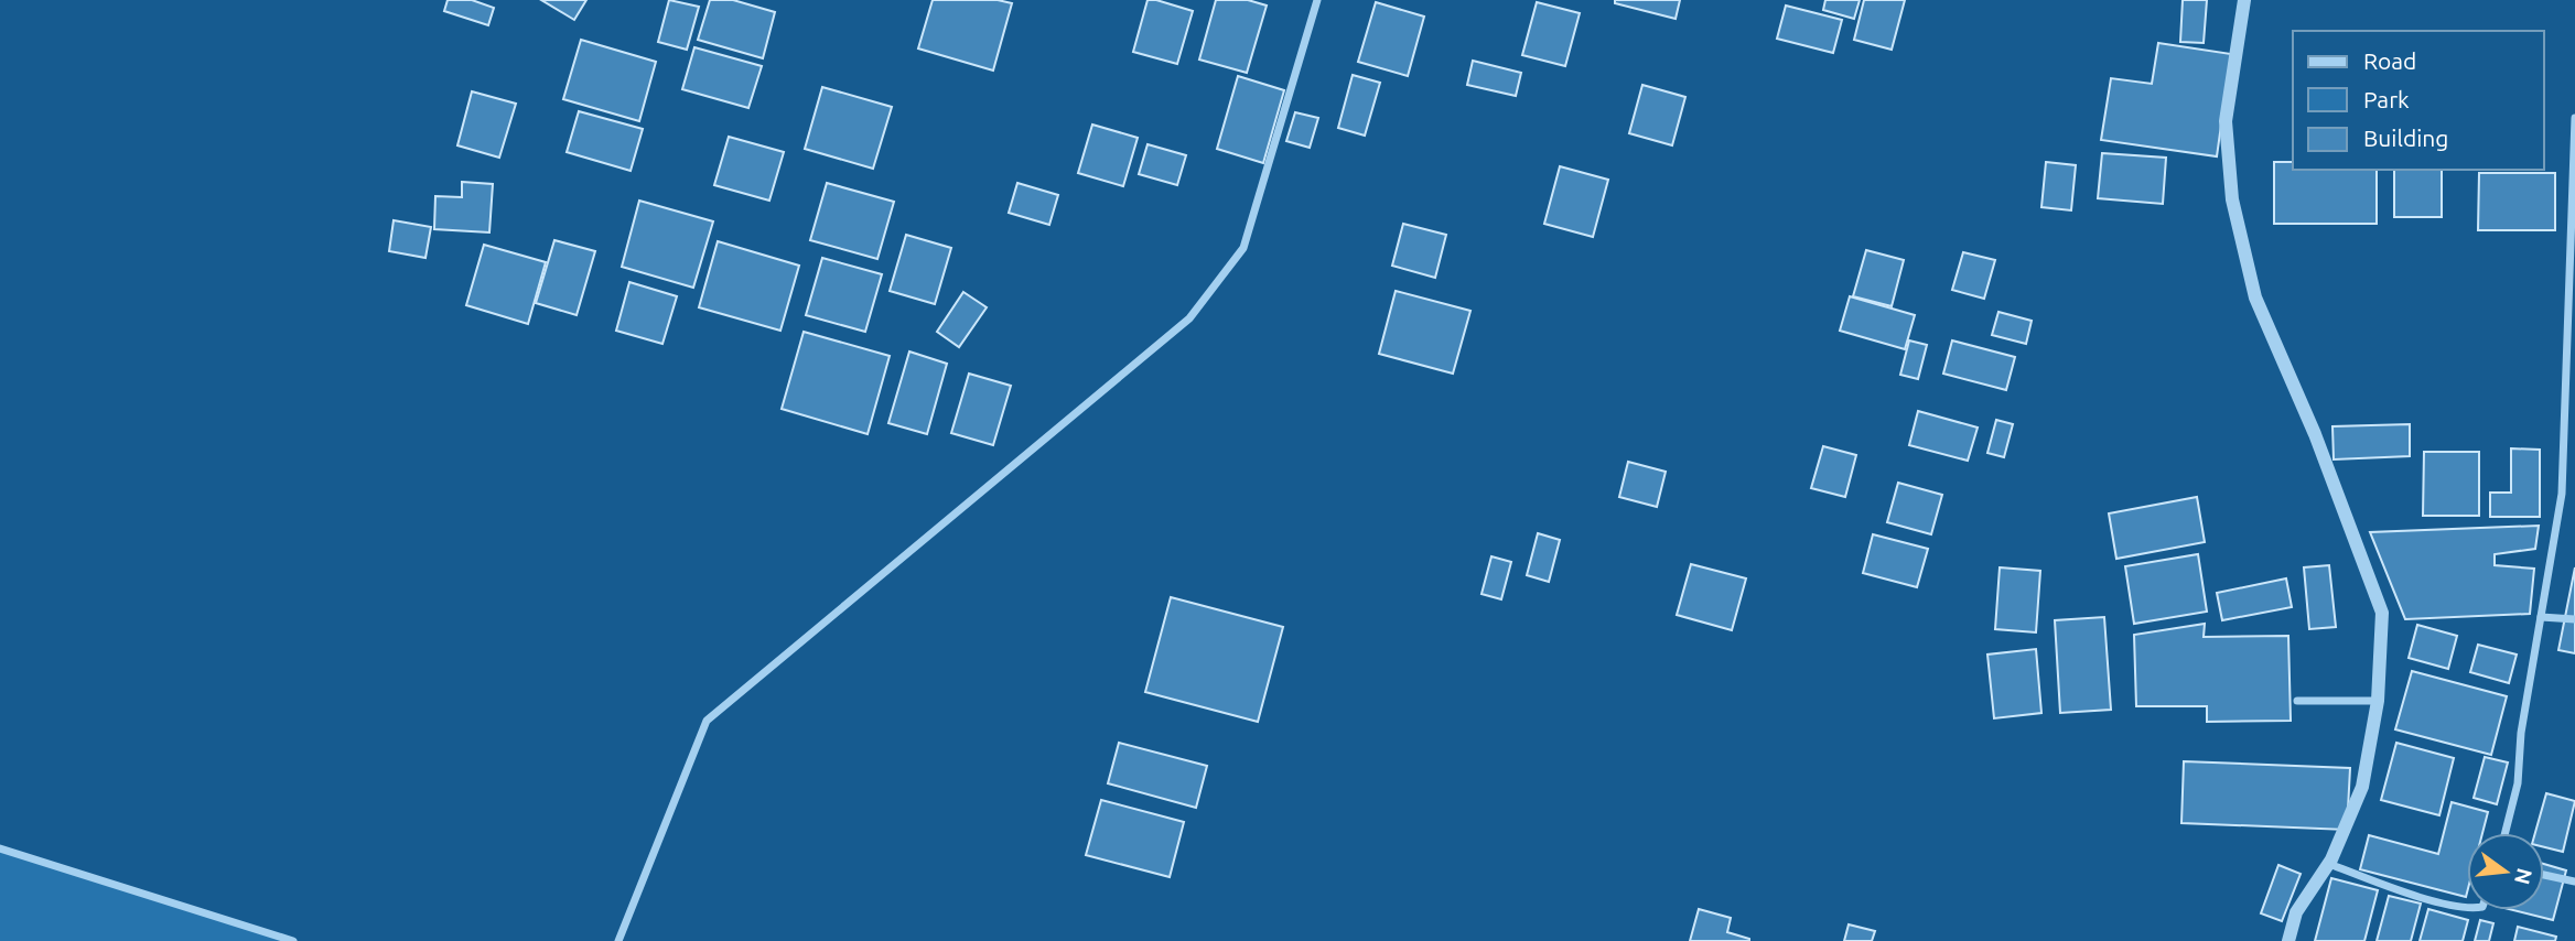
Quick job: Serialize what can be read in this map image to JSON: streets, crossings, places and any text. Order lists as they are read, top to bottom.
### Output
{
  "legend": ["Road", "Park", "Building"],
  "north": "right"
}
